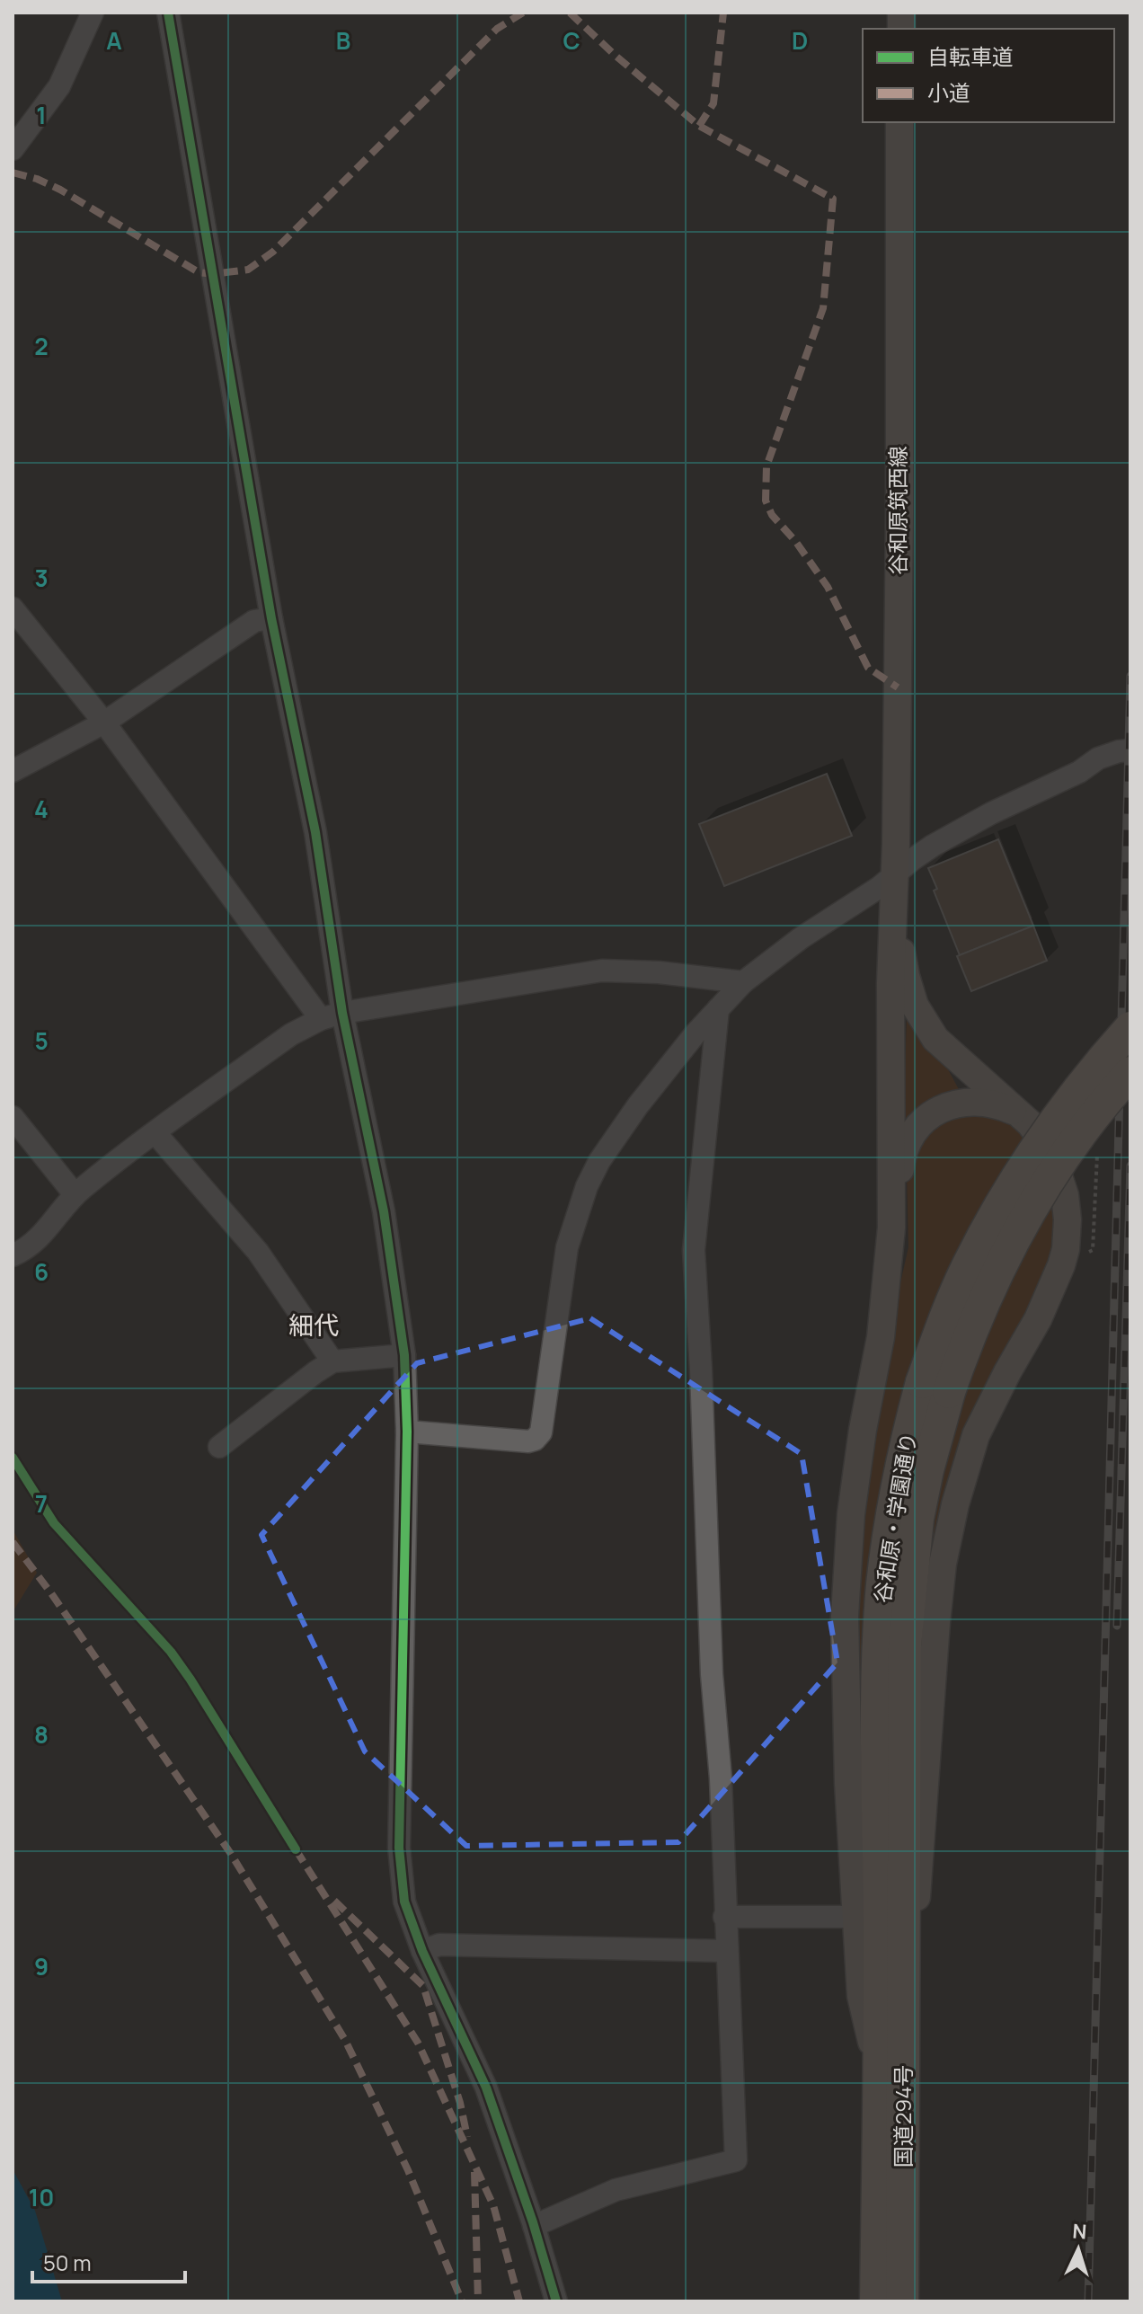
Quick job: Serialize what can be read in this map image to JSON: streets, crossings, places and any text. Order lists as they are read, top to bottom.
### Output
{
  "streets": {
    "highway": ["谷和原・学園通り", "国道294号"],
    "main road": ["谷和原筑西線"]
  },
  "crossings": [
    ["谷和原・学園通り", "国道294号"]
  ],
  "districts": ["細代"],
  "legend": ["自転車道", "小道"],
  "scale_bar": "50 m",
  "north": "top",
  "grid": {
    "columns": [
      "A",
      "B",
      "C",
      "D"
    ],
    "rows": [
      "1",
      "2",
      "3",
      "4",
      "5",
      "6",
      "7",
      "8",
      "9",
      "10"
    ]
  }
}
